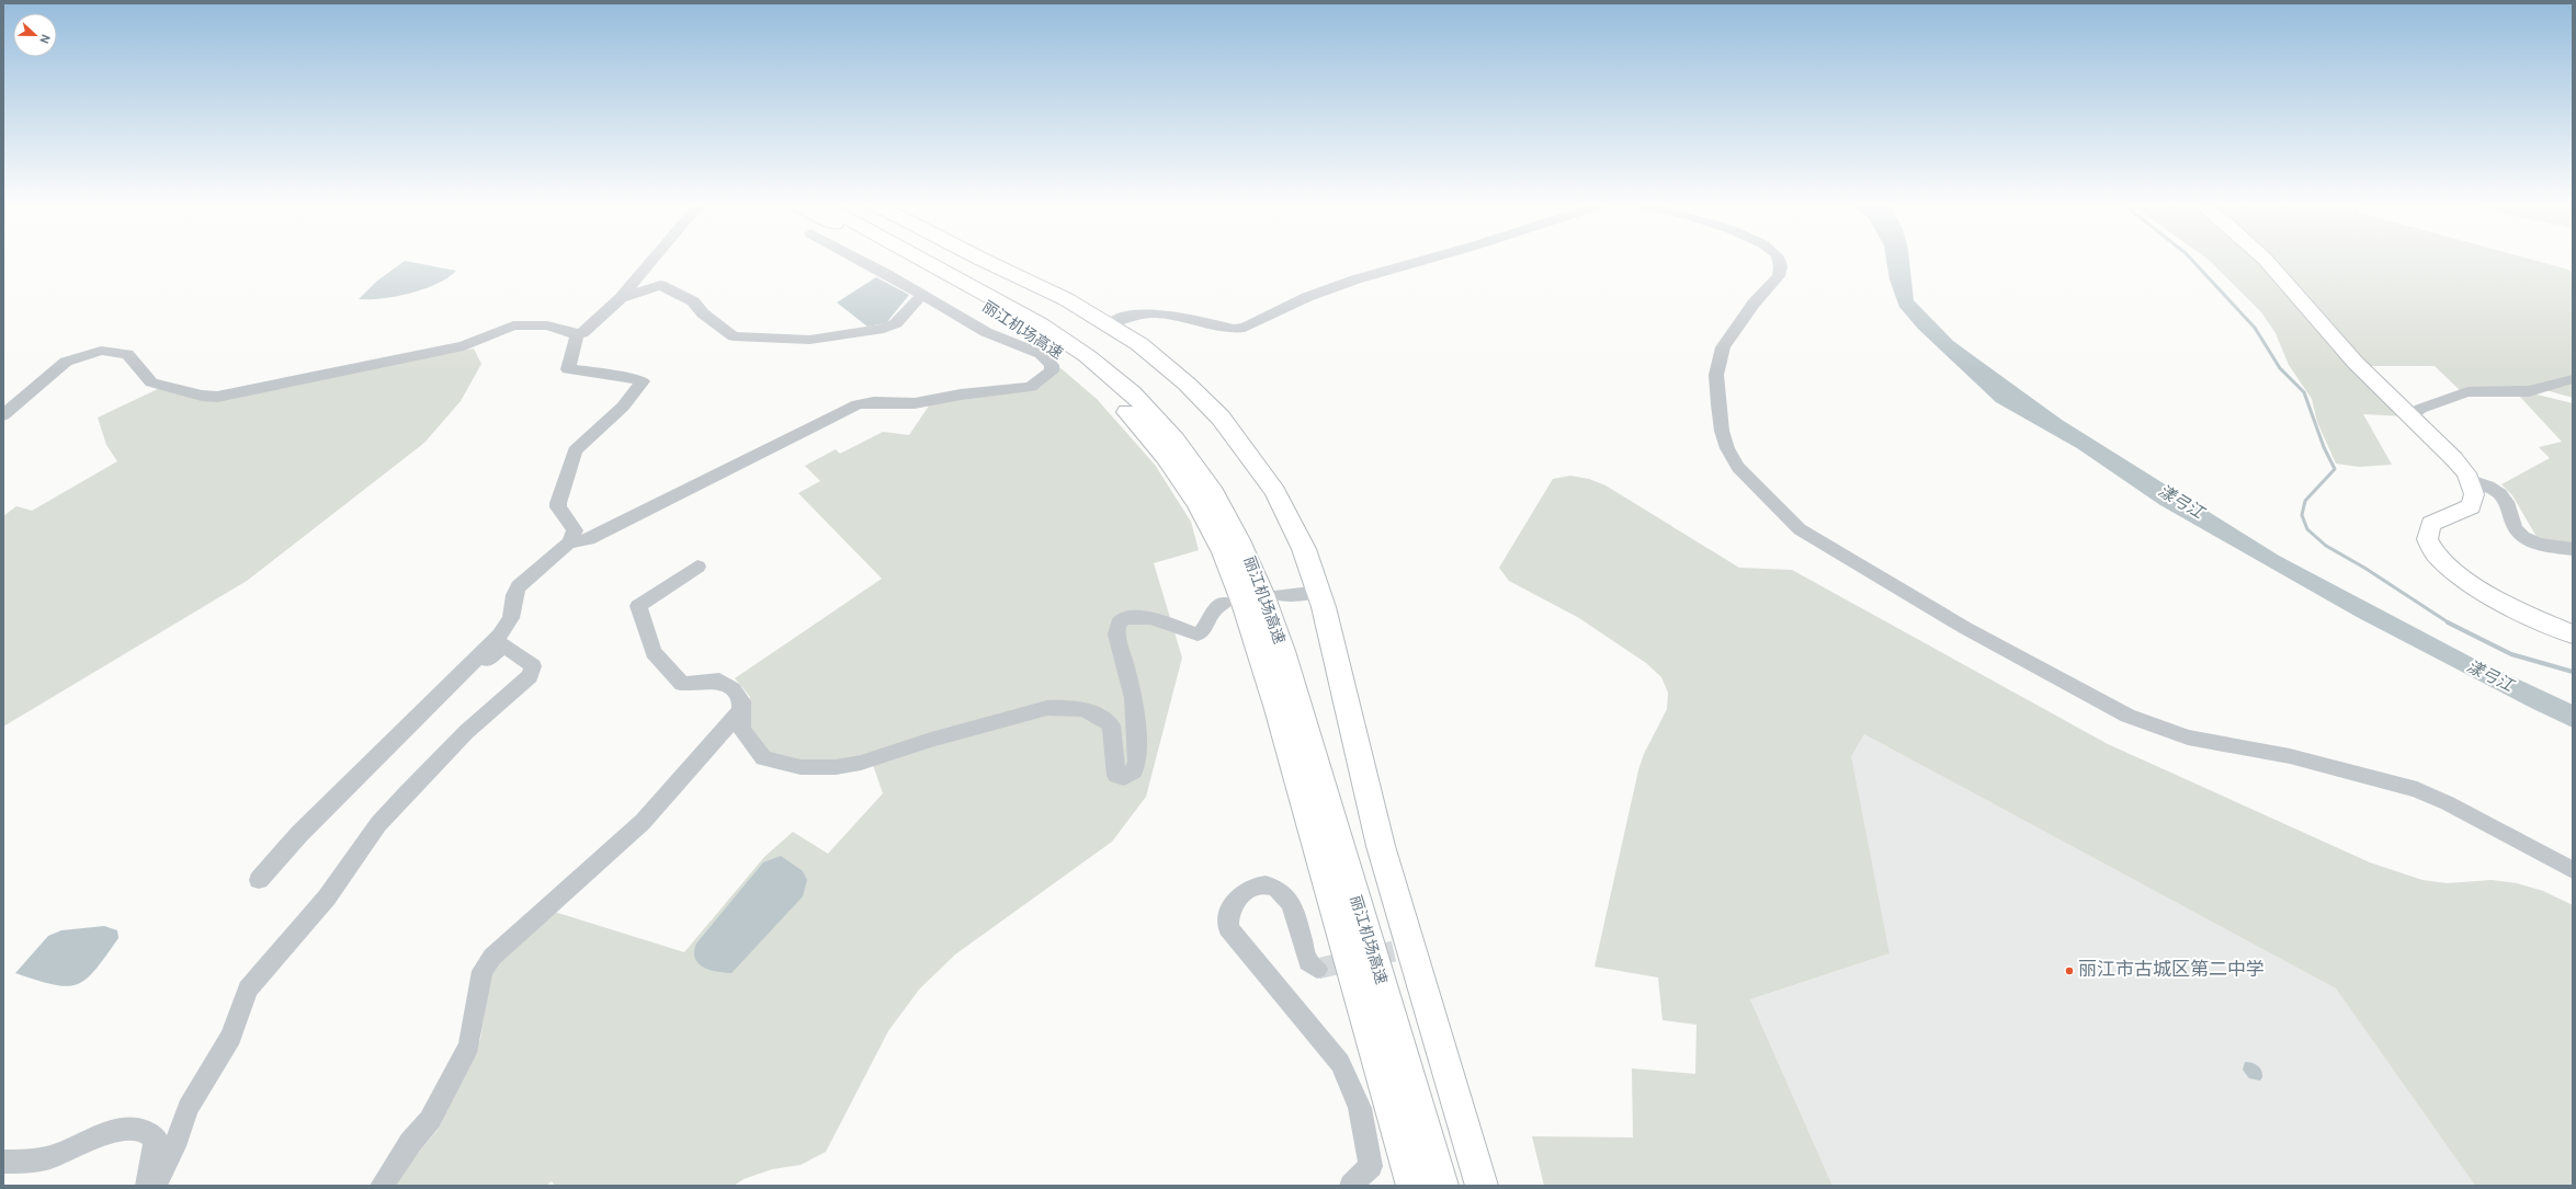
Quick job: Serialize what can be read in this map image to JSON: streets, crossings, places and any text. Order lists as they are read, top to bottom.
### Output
{
  "streets": {
    "highway": ["丽江机场高速"]
  },
  "water": ["漾弓江"],
  "places": ["丽江市古城区第二中学"],
  "north": "right"
}
